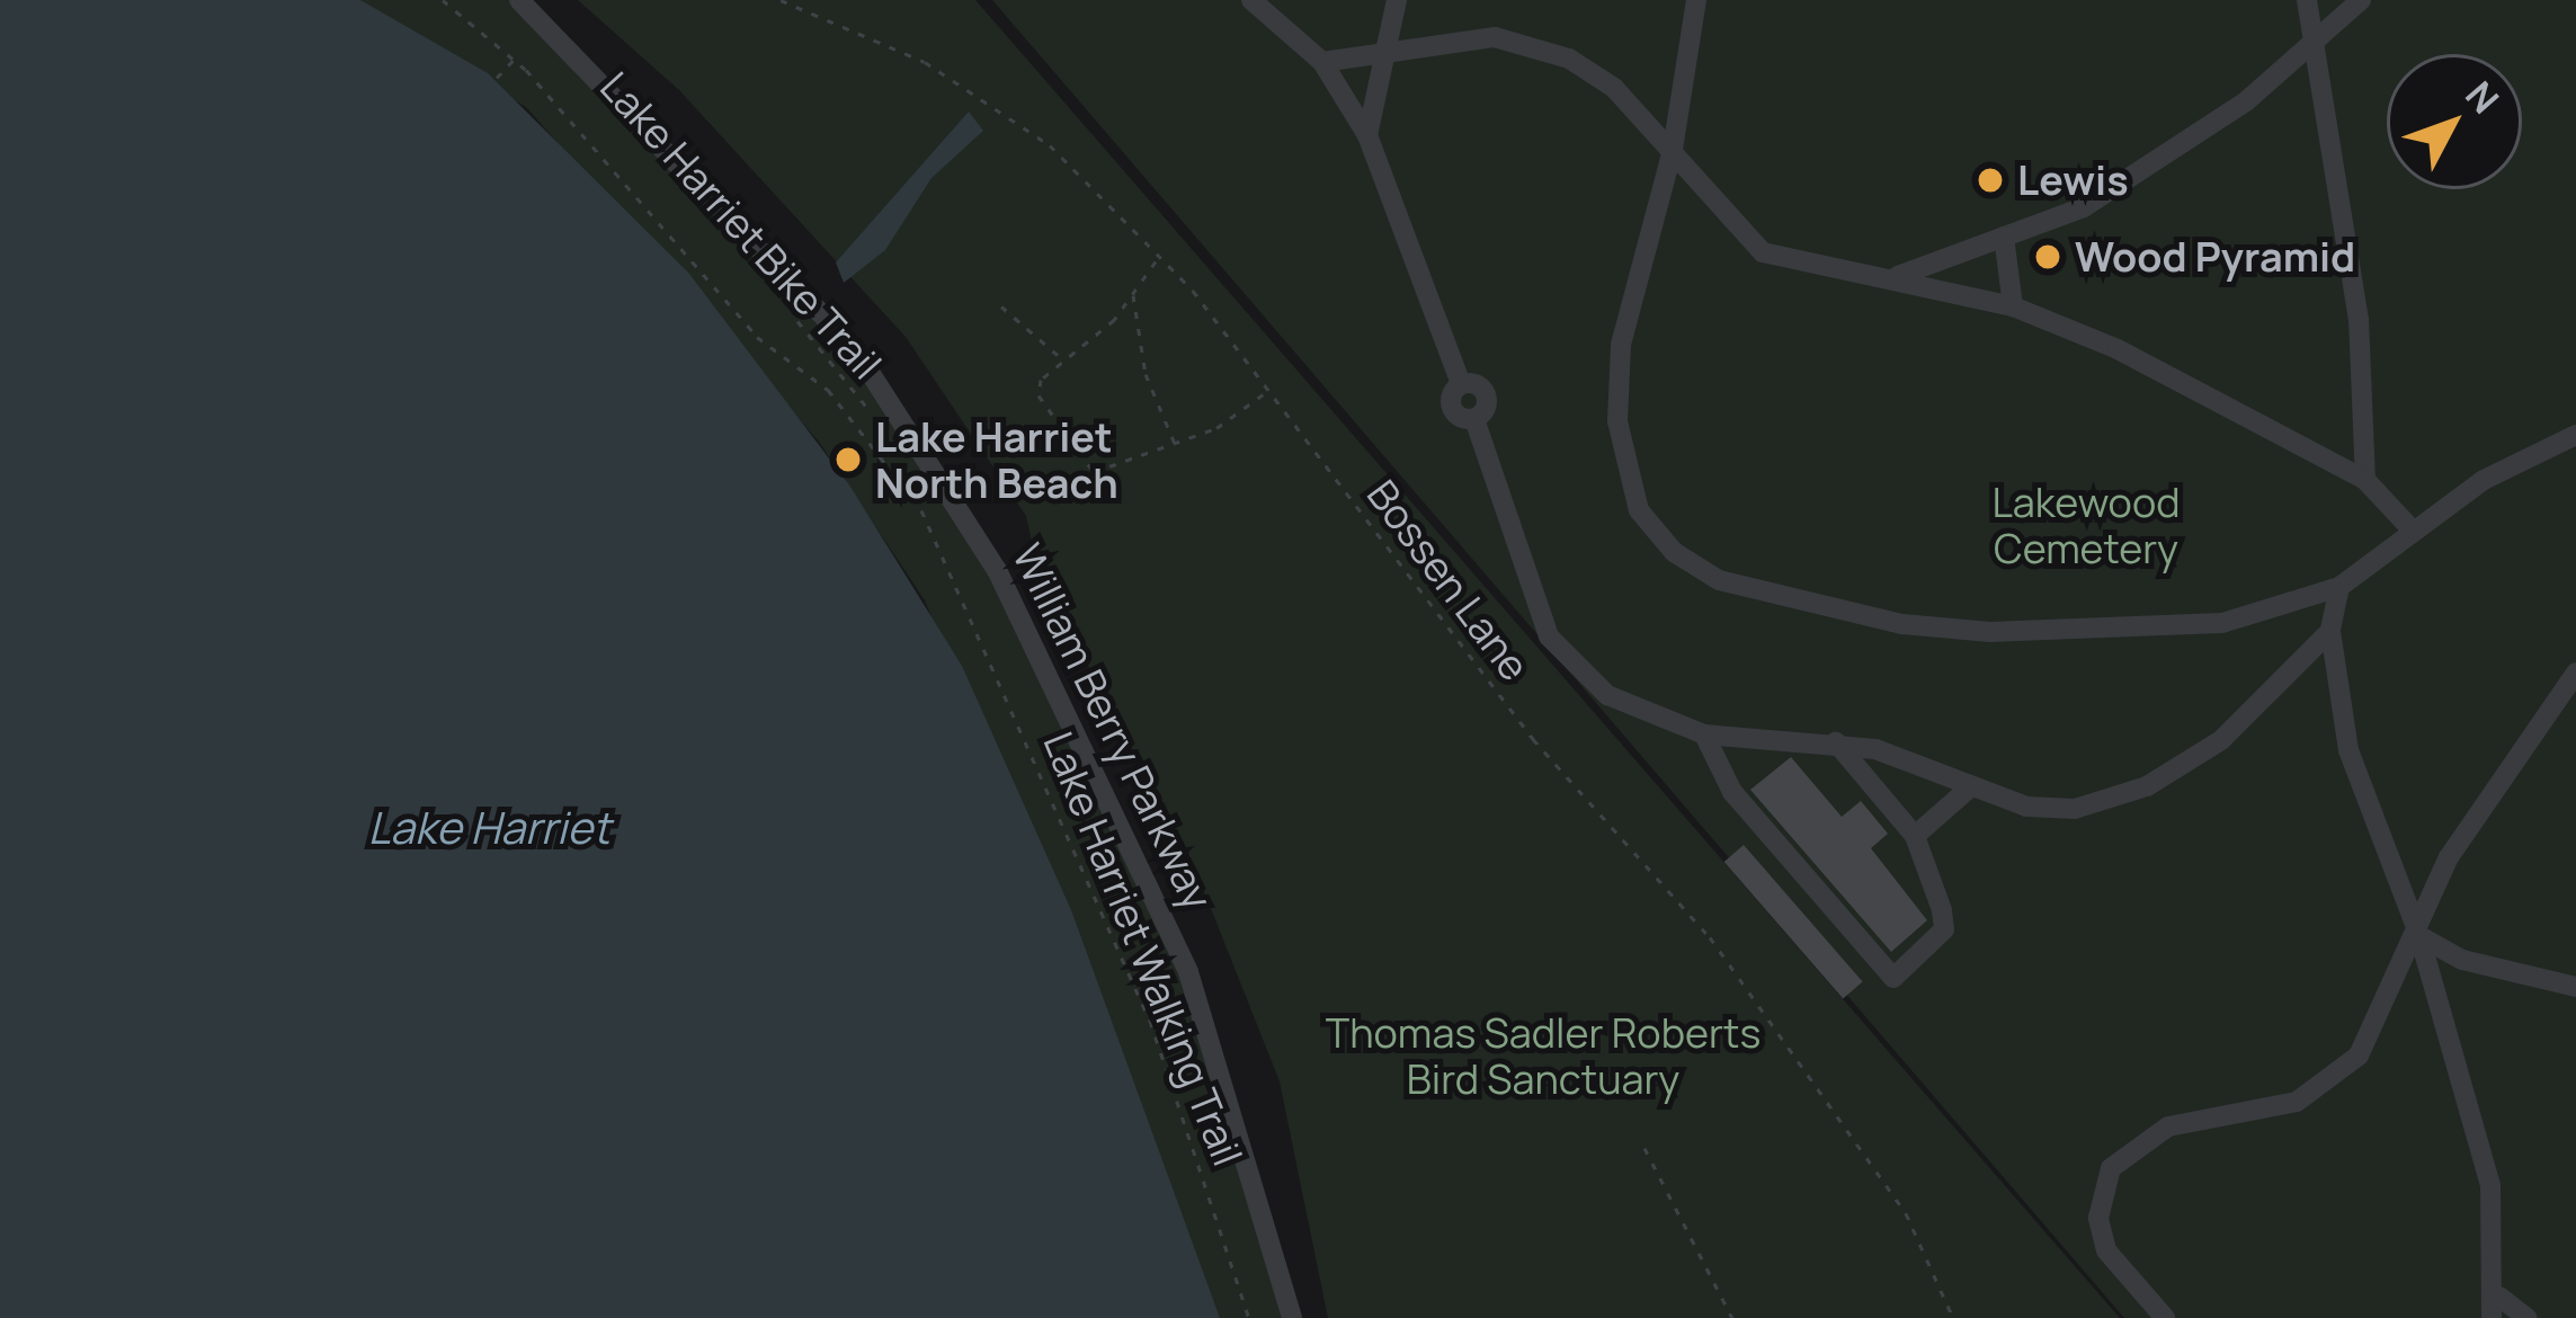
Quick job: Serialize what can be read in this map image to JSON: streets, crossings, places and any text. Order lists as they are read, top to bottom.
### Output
{
  "streets": {
    "street": ["William Berry Parkway"],
    "path": ["Lake Harriet Bike Trail", "Bossen Lane", "Lake Harriet Walking Trail"]
  },
  "water": ["Lake Harriet"],
  "parks": ["Lakewood Cemetery", "Thomas Sadler Roberts Bird Sanctuary"],
  "places": ["Lewis", "Wood Pyramid", "Lake Harriet North Beach"],
  "north": "top right"
}
